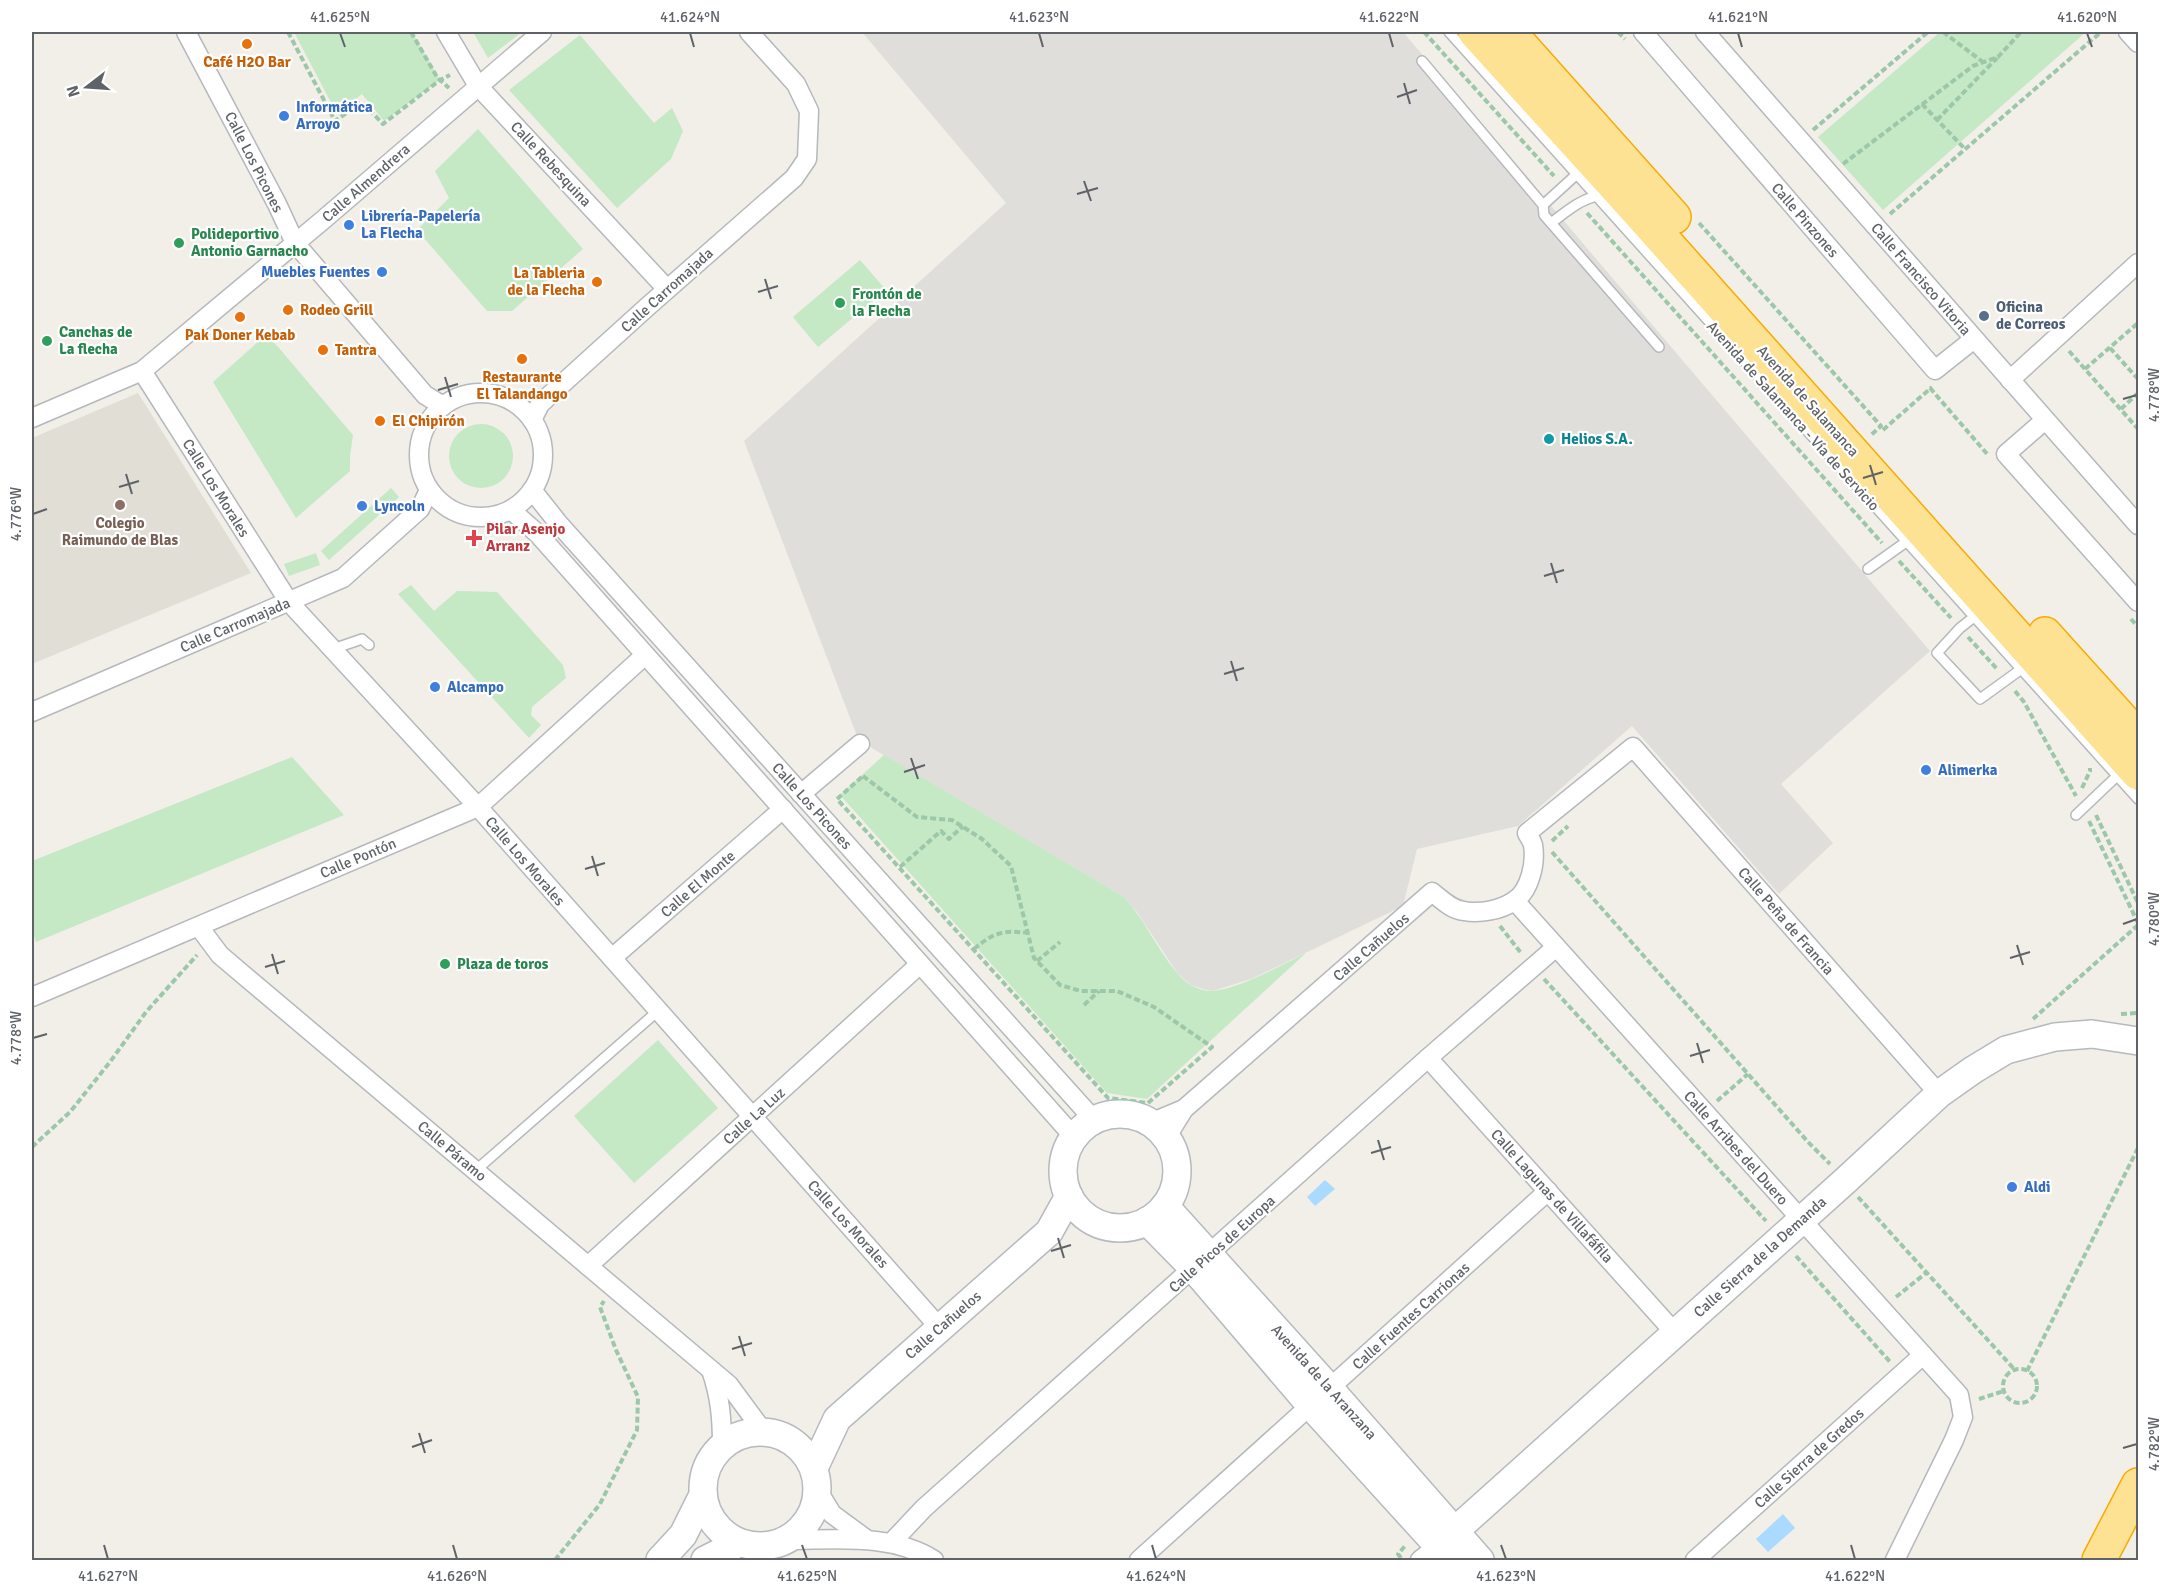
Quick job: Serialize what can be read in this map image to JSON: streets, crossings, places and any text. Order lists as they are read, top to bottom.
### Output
{
  "streets": {
    "highway": ["Avenida de Salamanca"],
    "street": [
      "Calle Los Picones",
      "Calle Rebesquina",
      "Calle Almendrera",
      "Calle Pinzones",
      "Calle Francisco Vitoria",
      "Calle Carromajada",
      "Calle Los Morales",
      "Calle Pontón",
      "Calle El Monte",
      "Calle Peña de Francia",
      "Calle Cañuelos",
      "Calle La Luz",
      "Calle Arribes del Duero",
      "Calle Páramo",
      "Calle Lagunas de Villafáfila",
      "Calle Picos de Europa",
      "Calle Sierra de la Demanda",
      "Calle Fuentes Carrionas",
      "Avenida de la Aranzana",
      "Calle Sierra de Gredos"
    ],
    "lane": ["Avenida de Salamanca - Vía de Servicio"]
  },
  "crossings": [
    ["Calle Los Picones", "Calle Almendrera"],
    ["Calle Los Picones", "Calle Carromajada"],
    ["Calle Los Picones", "Calle Pontón"],
    ["Calle Los Picones", "Calle El Monte"],
    ["Calle Los Picones", "Calle Cañuelos"],
    ["Calle Los Picones", "Calle La Luz"],
    ["Calle Los Picones", "Avenida de la Aranzana"],
    ["Calle Rebesquina", "Calle Almendrera"],
    ["Calle Rebesquina", "Calle Carromajada"],
    ["Calle Almendrera", "Calle Los Morales"],
    ["Calle Pinzones", "Calle Francisco Vitoria"],
    ["Calle Carromajada", "Calle Los Morales"],
    ["Avenida de Salamanca", "Avenida de Salamanca - Vía de Servicio"],
    ["Calle Los Morales", "Calle Pontón"],
    ["Calle Los Morales", "Calle El Monte"],
    ["Calle Los Morales", "Calle Cañuelos"],
    ["Calle Los Morales", "Calle La Luz"],
    ["Calle Pontón", "Calle Páramo"],
    ["Calle Peña de Francia", "Calle Cañuelos"],
    ["Calle Peña de Francia", "Calle Arribes del Duero"],
    ["Calle Peña de Francia", "Calle Sierra de la Demanda"],
    ["Calle Cañuelos", "Calle Arribes del Duero"],
    ["Calle Cañuelos", "Calle Páramo"],
    ["Calle Cañuelos", "Avenida de la Aranzana"],
    ["Calle La Luz", "Calle Páramo"],
    ["Calle Arribes del Duero", "Calle Picos de Europa"],
    ["Calle Arribes del Duero", "Calle Sierra de la Demanda"],
    ["Calle Arribes del Duero", "Calle Sierra de Gredos"],
    ["Calle Lagunas de Villafáfila", "Calle Picos de Europa"],
    ["Calle Lagunas de Villafáfila", "Calle Sierra de la Demanda"],
    ["Calle Lagunas de Villafáfila", "Calle Fuentes Carrionas"],
    ["Calle Picos de Europa", "Avenida de la Aranzana"],
    ["Calle Sierra de la Demanda", "Avenida de la Aranzana"],
    ["Calle Fuentes Carrionas", "Avenida de la Aranzana"]
  ],
  "places": {
    "other": [
      "Café H2O Bar",
      "Informática Arroyo",
      "Librería-Papelería La Flecha",
      "Polideportivo Antonio Garnacho",
      "Muebles Fuentes",
      "La Tableria de la Flecha",
      "Frontón de la Flecha",
      "Rodeo Grill",
      "Oficina de Correos",
      "Pak Doner Kebab",
      "Canchas de La flecha",
      "Tantra",
      "Restaurante El Talandango",
      "El Chipirón",
      "Helios S.A.",
      "Colegio Raimundo de Blas",
      "Lyncoln",
      "Alcampo",
      "Alimerka",
      "Plaza de toros",
      "Aldi"
    ],
    "health": ["Pilar Asenjo Arranz"]
  },
  "north": "left",
  "coordinates": [
    "41.625°N",
    "41.624°N",
    "41.623°N",
    "41.622°N",
    "41.621°N",
    "41.620°N",
    "4.778°W",
    "4.776°W",
    "4.780°W",
    "4.782°W",
    "41.627°N",
    "41.626°N"
  ]
}
